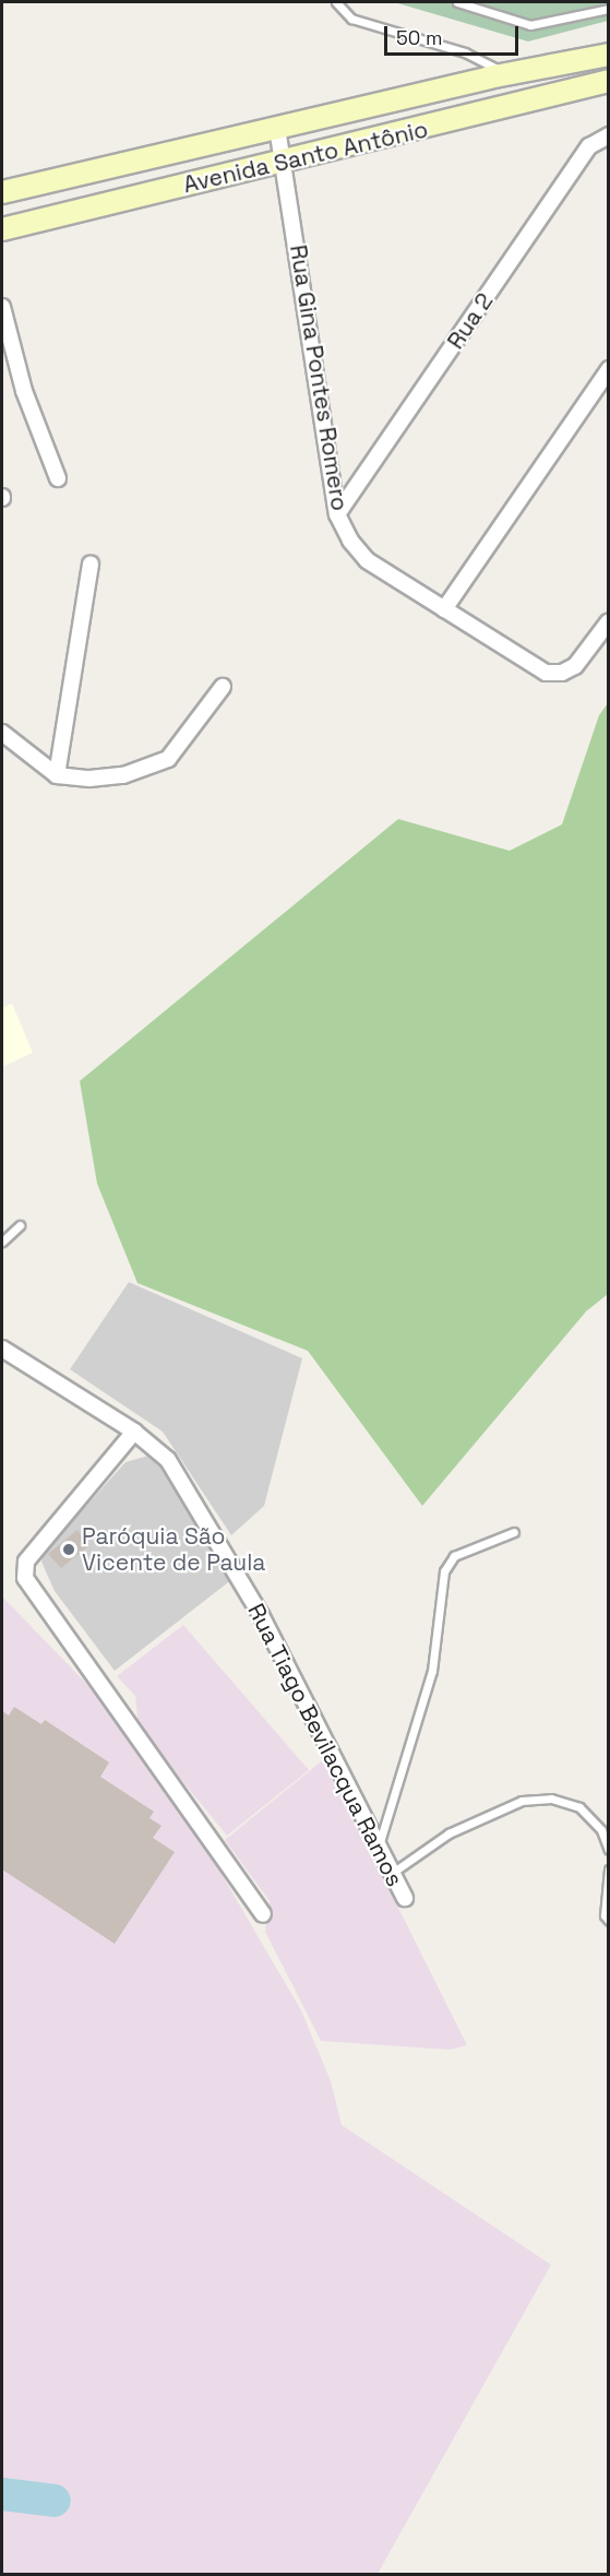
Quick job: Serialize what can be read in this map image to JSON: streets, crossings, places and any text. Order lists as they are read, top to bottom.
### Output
{
  "streets": {
    "main road": ["Avenida Santo Antônio"],
    "street": ["Rua 2", "Rua Gina Pontes Romero", "Rua Tiago Bevilacqua Ramos"]
  },
  "crossings": [
    ["Avenida Santo Antônio", "Rua Gina Pontes Romero"],
    ["Rua 2", "Rua Gina Pontes Romero"]
  ],
  "places": ["Paróquia São Vicente de Paula"],
  "scale_bar": "50 m"
}
